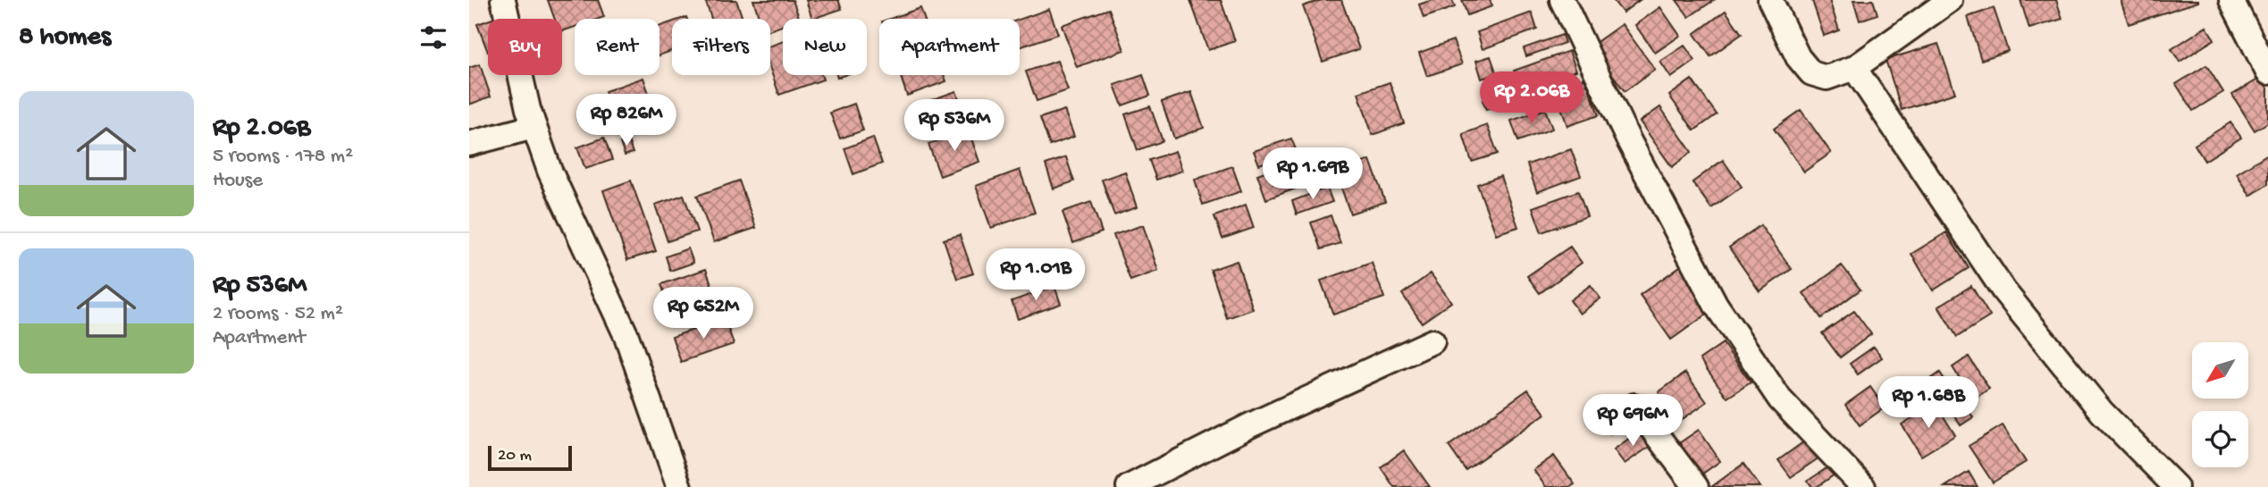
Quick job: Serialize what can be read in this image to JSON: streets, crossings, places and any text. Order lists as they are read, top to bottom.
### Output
{
  "scale_bar": "20 m",
  "north": "bottom left",
  "page": {
    "heading": "8 homes",
    "chip": [
      "Buy",
      "Rent",
      "Filters",
      "New",
      "Apartment"
    ],
    "price": [
      "Rp 2.06B",
      "Rp 826M",
      "Rp 536M",
      "Rp 1.69B",
      "Rp 1.01B",
      "Rp 652M",
      "Rp 1.68B",
      "Rp 696M"
    ],
    "list": [
      {
        "name": "Rp 2.06B",
        "note": "5 rooms · 178 m² · House"
      },
      {
        "name": "Rp 536M",
        "note": "2 rooms · 52 m² · Apartment"
      }
    ],
    "scale": "20 m"
  }
}
